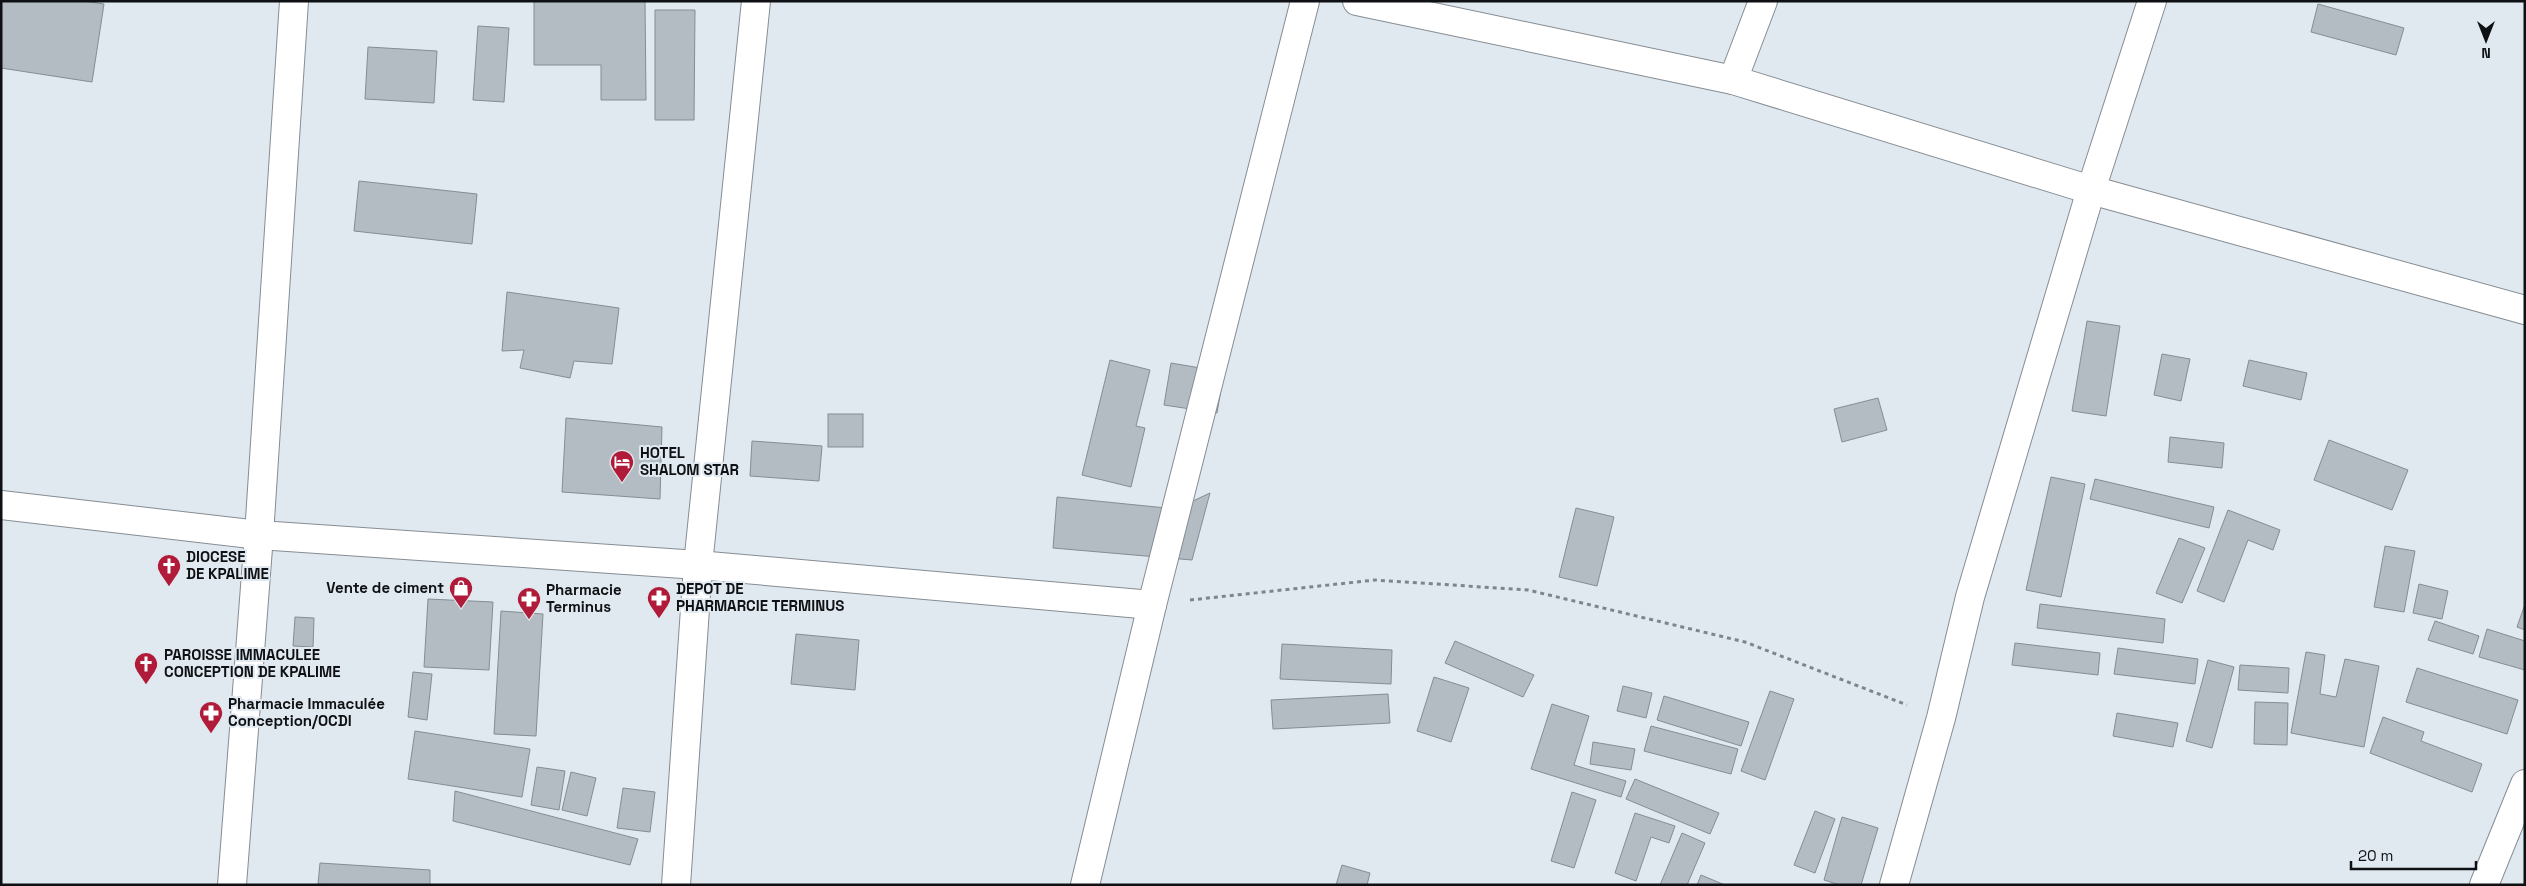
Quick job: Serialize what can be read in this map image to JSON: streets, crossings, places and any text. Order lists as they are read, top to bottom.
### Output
{
  "places": {
    "hotel": ["HOTEL SHALOM STAR"],
    "church": ["DIOCESE DE KPALIME", "PAROISSE IMMACULEE CONCEPTION DE KPALIME"],
    "shop": ["Vente de ciment"],
    "pharmacy": ["DEPOT DE PHARMARCIE TERMINUS", "Pharmacie Terminus", "Pharmacie Immaculée Conception/OCDI"]
  },
  "scale_bar": "20 m",
  "north": "bottom"
}
